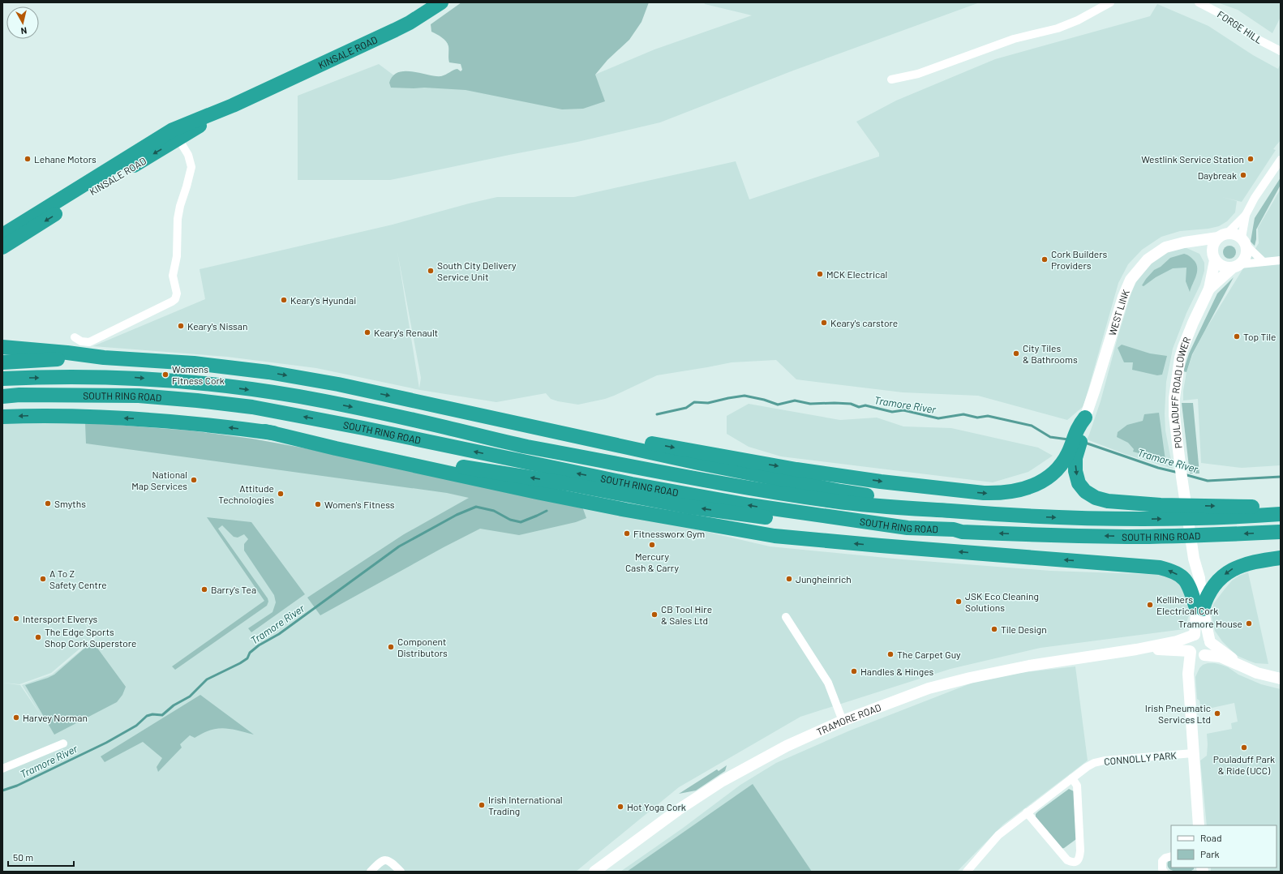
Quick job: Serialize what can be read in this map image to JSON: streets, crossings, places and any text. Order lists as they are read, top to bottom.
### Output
{
  "streets": {
    "highway": ["KINSALE ROAD", "SOUTH RING ROAD"],
    "street": [
      "FORGE HILL",
      "WEST LINK",
      "POULADUFF ROAD LOWER",
      "TRAMORE ROAD",
      "CONNOLLY PARK"
    ]
  },
  "crossings": [
    ["WEST LINK", "POULADUFF ROAD LOWER"],
    ["POULADUFF ROAD LOWER", "TRAMORE ROAD"]
  ],
  "water": ["Tramore River"],
  "places": [
    "Lehane Motors",
    "Westlink Service Station",
    "Daybreak",
    "Cork Builders Providers",
    "South City Delivery Service Unit",
    "MCK Electrical",
    "Keary's Hyundai",
    "Keary's carstore",
    "Keary's Nissan",
    "Keary's Renault",
    "Top Tile",
    "City Tiles & Bathrooms",
    "Womens Fitness Cork",
    "National Map Services",
    "Attitude Technologies",
    "Smyths",
    "Women's Fitness",
    "Fitnessworx Gym",
    "Mercury Cash & Carry",
    "A To Z Safety Centre",
    "Jungheinrich",
    "Barry's Tea",
    "JSK Eco Cleaning Solutions",
    "Kellihers Electrical Cork",
    "CB Tool Hire & Sales Ltd",
    "Intersport Elverys",
    "Tramore House",
    "Tile Design",
    "The Edge Sports Shop Cork Superstore",
    "Component Distributors",
    "The Carpet Guy",
    "Handles & Hinges",
    "Irish Pneumatic Services Ltd",
    "Harvey Norman",
    "Pouladuff Park & Ride (UCC)",
    "Irish International Trading",
    "Hot Yoga Cork"
  ],
  "legend": ["Road", "Park"],
  "scale_bar": "50 m",
  "north": "bottom"
}
